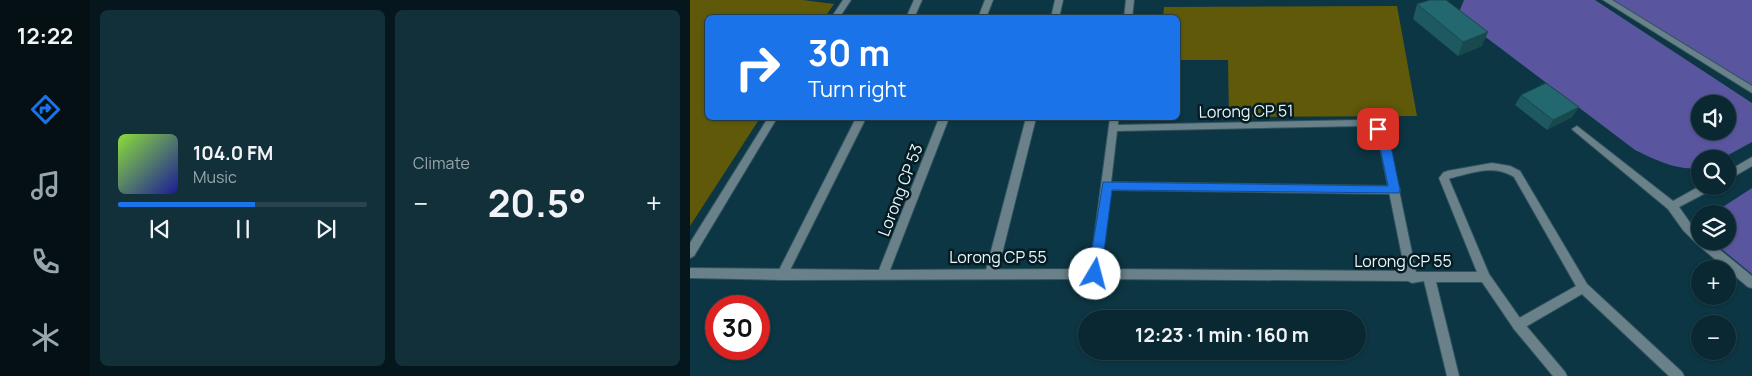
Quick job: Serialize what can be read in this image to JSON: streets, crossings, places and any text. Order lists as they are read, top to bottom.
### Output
{
  "streets": {
    "street": ["Lorong CP 51", "Lorong CP 53", "Lorong CP 55"]
  },
  "crossings": [
    ["Lorong CP 53", "Lorong CP 55"]
  ],
  "page": {
    "tabs": "12:22",
    "tile": "Climate",
    "turn": ["30 m", "Turn right"],
    "map_buttons": ["+", "−"],
    "song": ["104.0 FM", "Music"],
    "heat": ["−", "20.5°", "+"],
    "limit": "30",
    "trip": "12:23 · 1 min · 160 m"
  }
}
